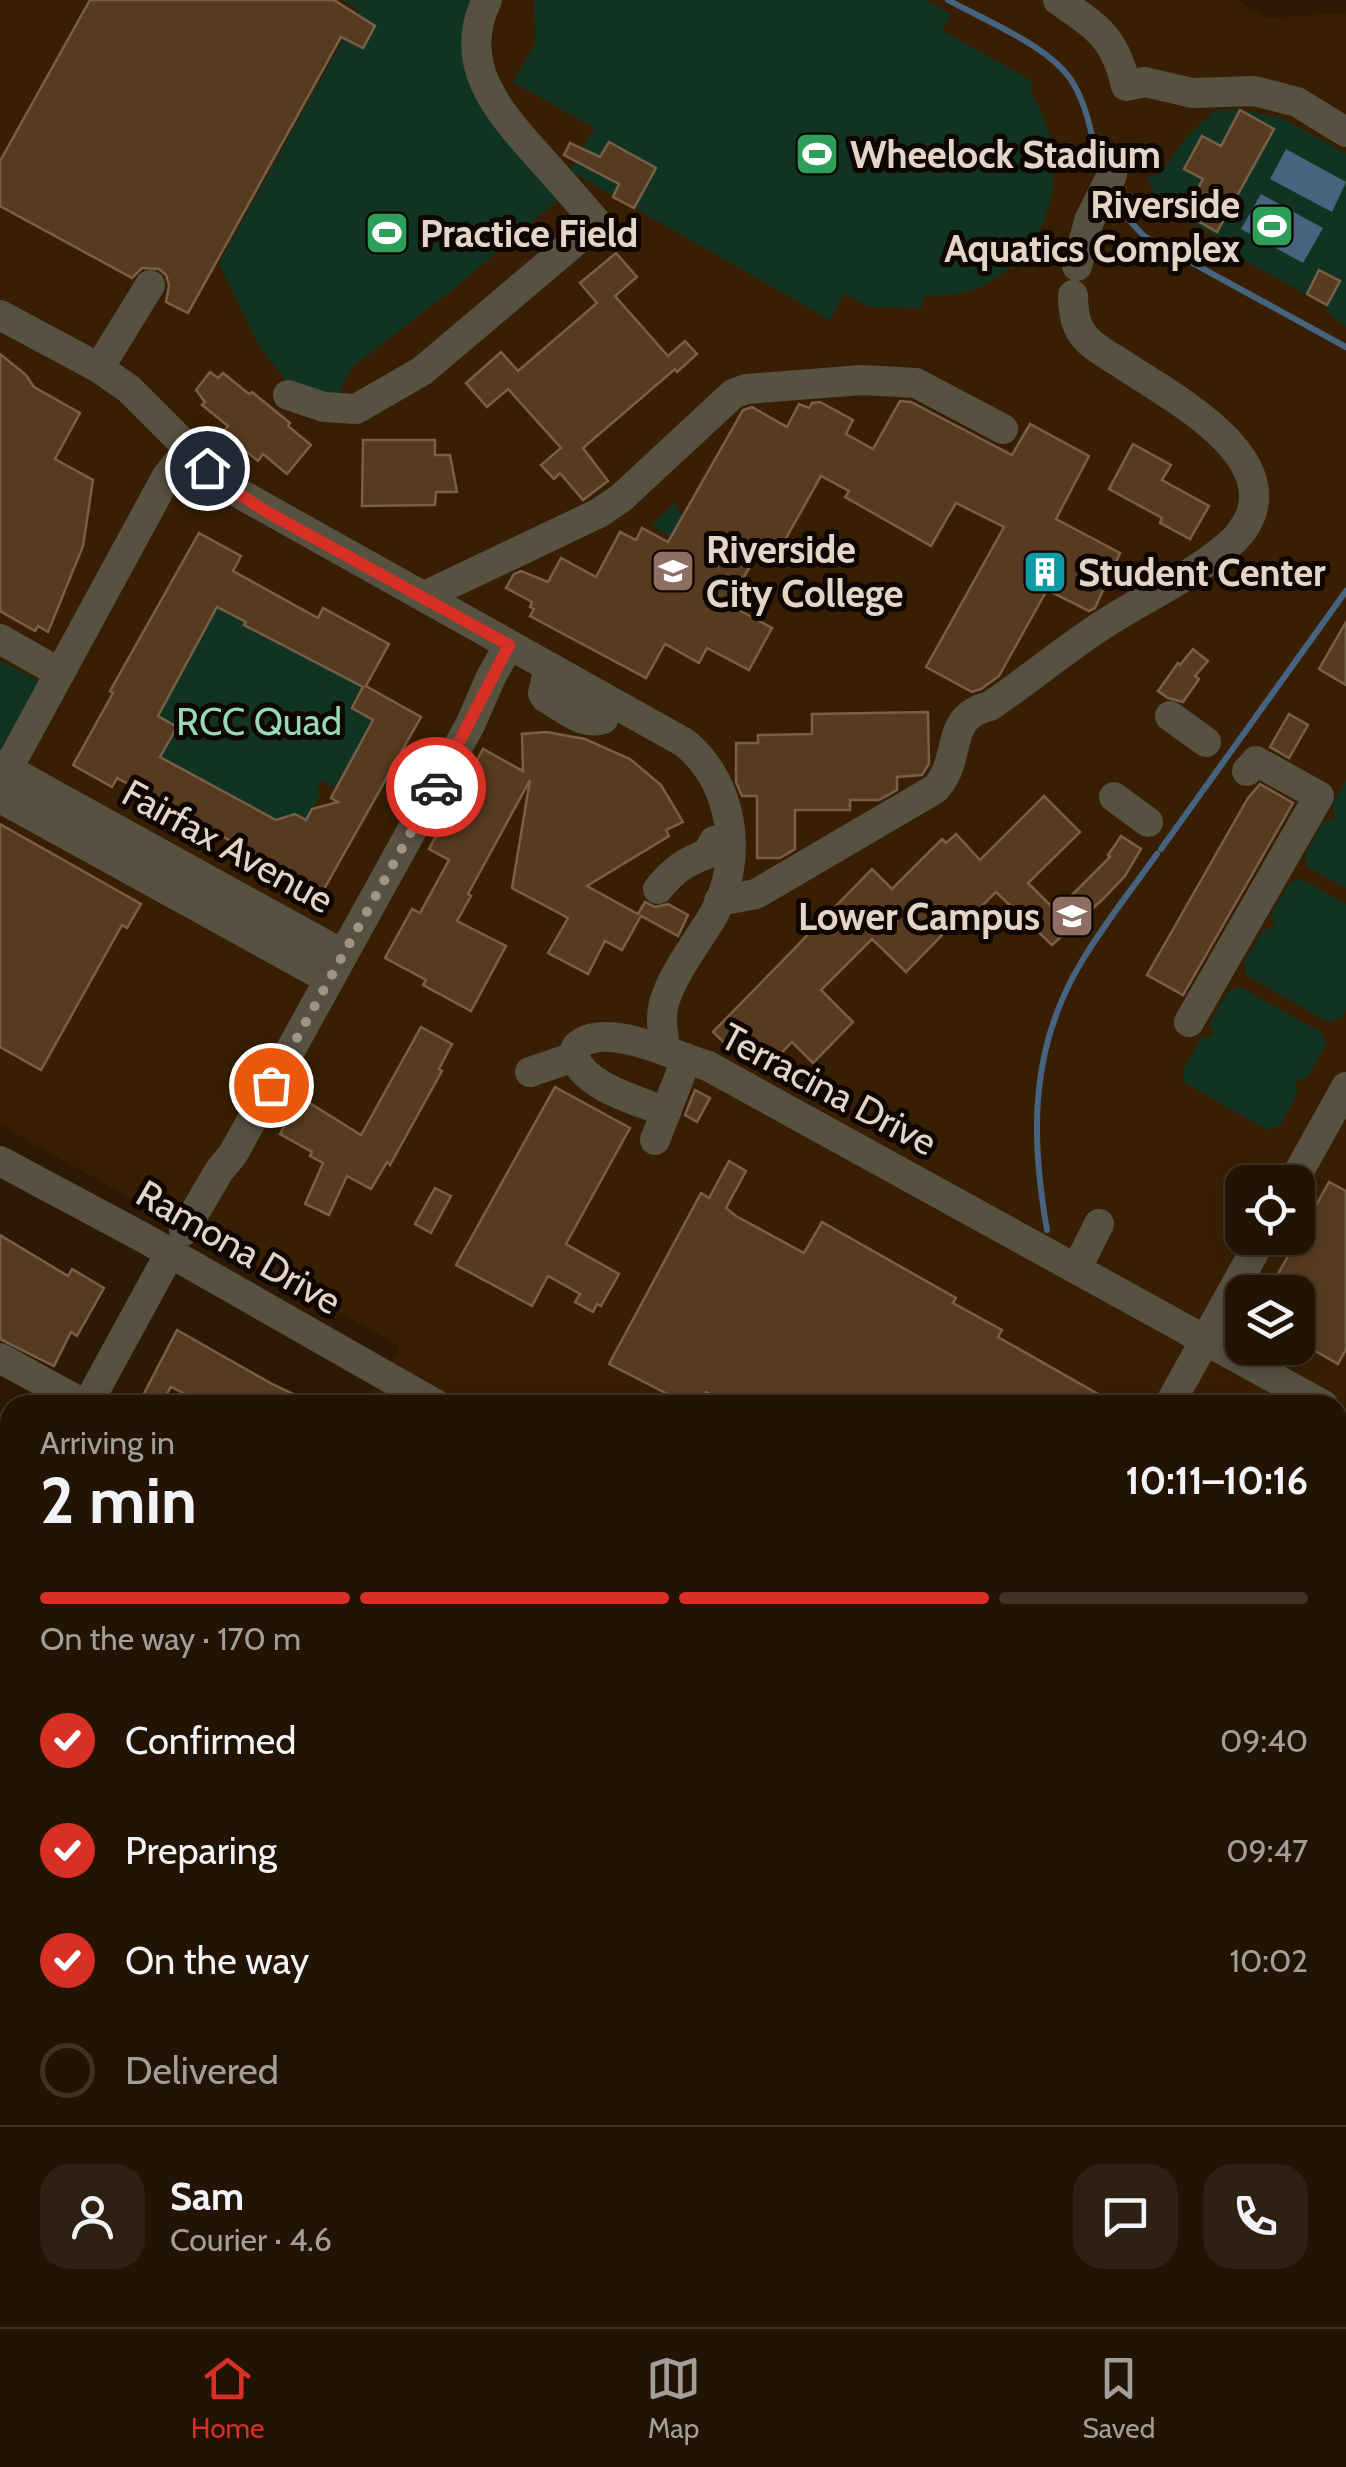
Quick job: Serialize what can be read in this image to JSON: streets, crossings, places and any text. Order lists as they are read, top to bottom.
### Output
{
  "streets": {
    "street": ["Fairfax Avenue", "Terracina Drive", "Ramona Drive"]
  },
  "parks": ["RCC Quad"],
  "places": {
    "sports": ["Wheelock Stadium", "Riverside Aquatics Complex", "Practice Field"],
    "school or university": ["Riverside City College", "Lower Campus"],
    "building": ["Student Center"]
  },
  "page": {
    "heading": ["2 min", "Arriving in", "10:11–10:16"],
    "panel": ["Sam", "Courier · 4.6"],
    "bar": "On the way · 170 m",
    "list": [
      ["Confirmed", "09:40"],
      ["Preparing", "09:47"],
      ["On the way", "10:02"],
      "Delivered"
    ],
    "tabs": ["Home", "Map", "Saved"]
  }
}
